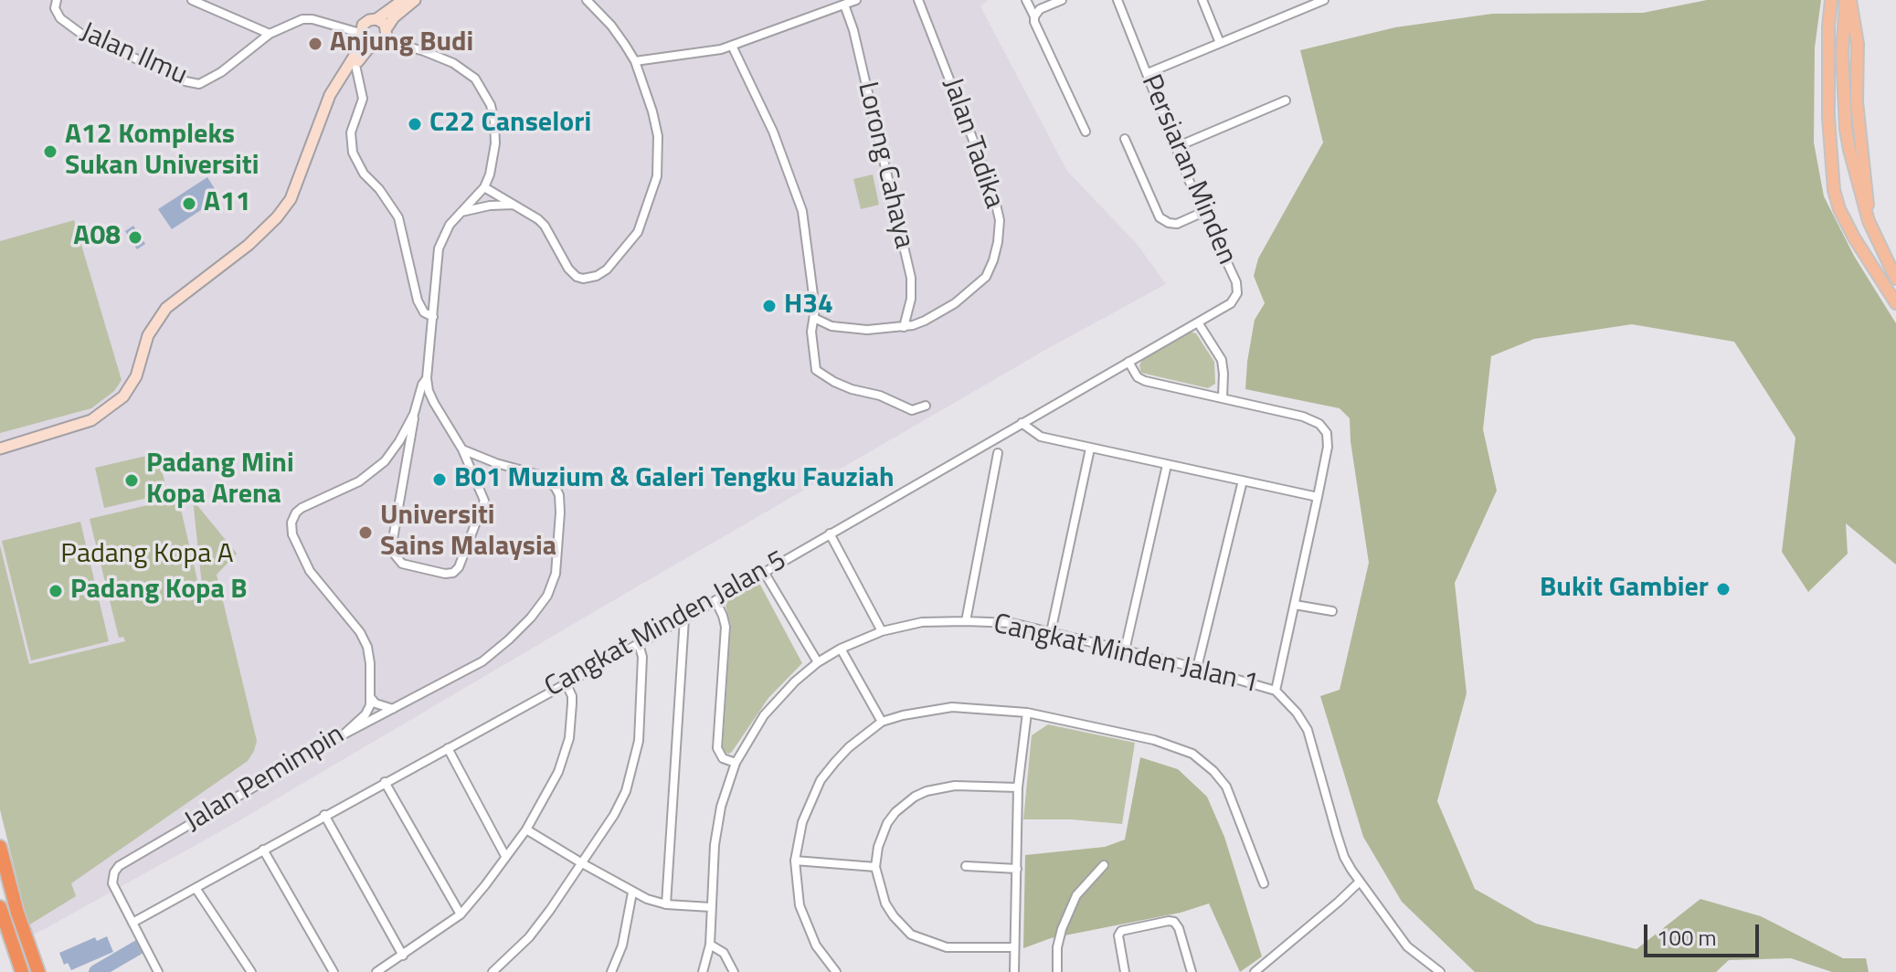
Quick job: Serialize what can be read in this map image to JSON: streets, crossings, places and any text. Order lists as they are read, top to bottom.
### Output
{
  "streets": {
    "street": [
      "Jalan Ilmu",
      "Jalan Tadika",
      "Lorong Cahaya",
      "Persiaran Minden",
      "Cangkat Minden Jalan 5",
      "Cangkat Minden Jalan 1",
      "Jalan Pemimpin"
    ]
  },
  "crossings": [
    ["Jalan Tadika", "Lorong Cahaya"],
    ["Persiaran Minden", "Cangkat Minden Jalan 5"],
    ["Cangkat Minden Jalan 5", "Jalan Pemimpin"]
  ],
  "parks": ["Padang Kopa A"],
  "places": [
    "Anjung Budi",
    "C22 Canselori",
    "A12 Kompleks Sukan Universiti",
    "A11",
    "A08",
    "H34",
    "B01 Muzium & Galeri Tengku Fauziah",
    "Padang Mini Kopa Arena",
    "Universiti Sains Malaysia",
    "Bukit Gambier",
    "Padang Kopa B"
  ],
  "scale_bar": "100 m"
}
